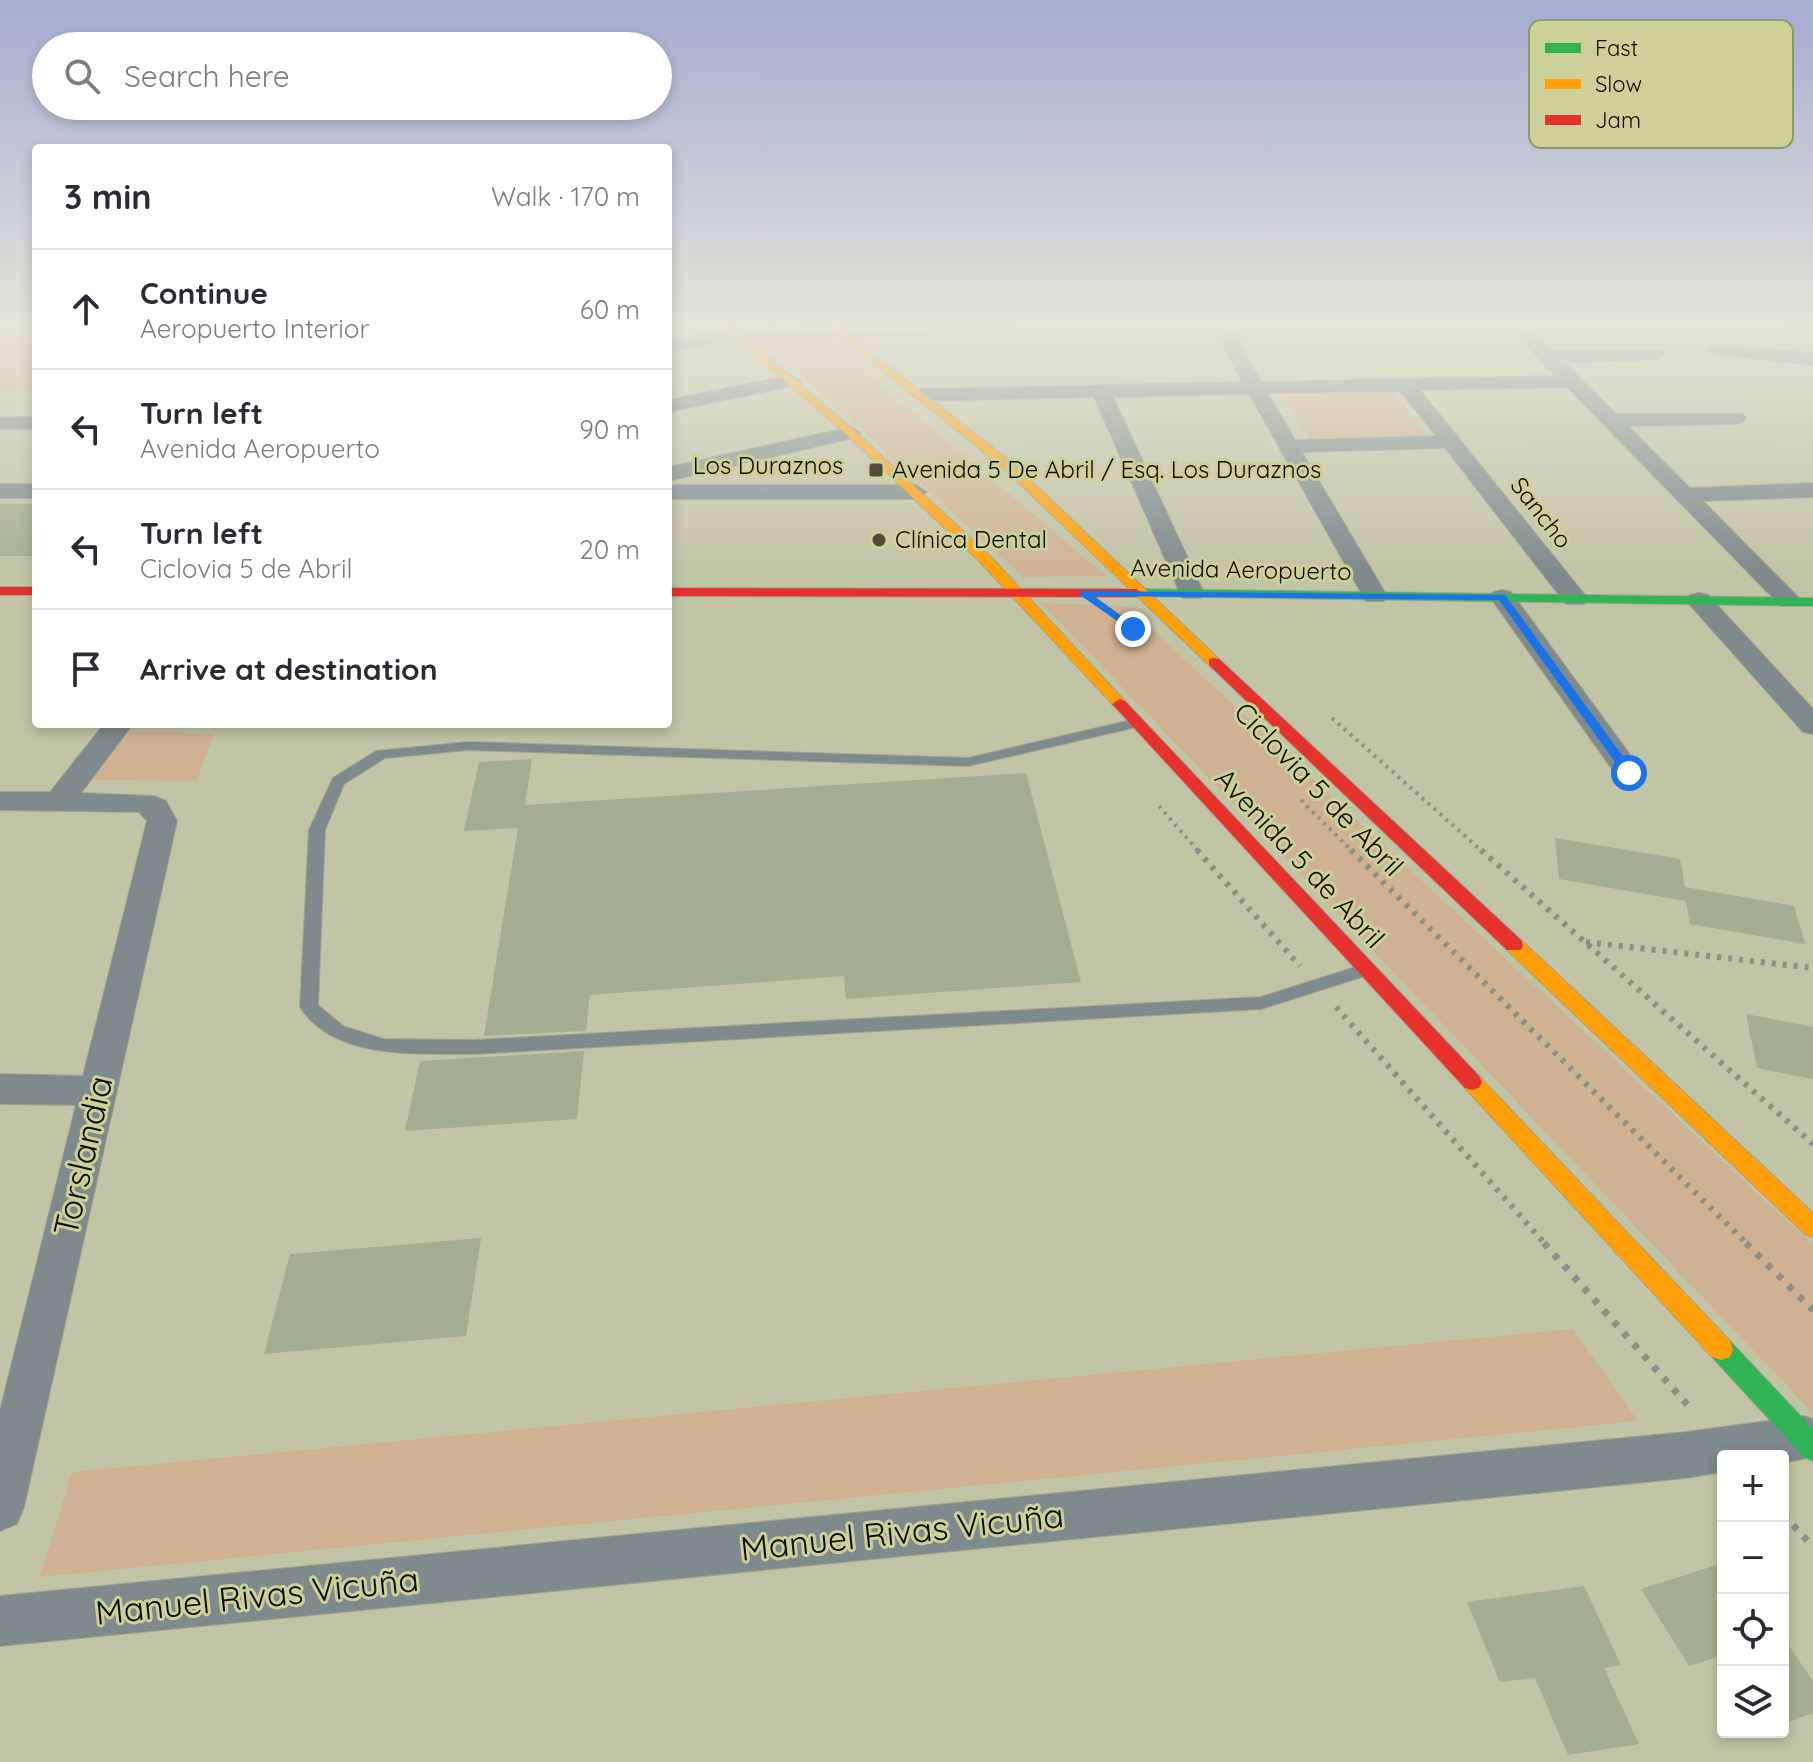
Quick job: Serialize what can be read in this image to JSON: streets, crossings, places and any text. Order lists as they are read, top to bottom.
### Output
{
  "streets": {
    "main road": ["Avenida Aeropuerto", "Avenida 5 de Abril"],
    "street": [
      "Los Duraznos",
      "Sancho",
      "Torslandia",
      "Manuel Rivas Vicuña"
    ],
    "path": ["Ciclovia 5 de Abril"]
  },
  "crossings": [
    ["Los Duraznos", "Avenida 5 de Abril"],
    ["Sancho", "Avenida Aeropuerto"],
    ["Avenida Aeropuerto", "Avenida 5 de Abril"],
    ["Avenida 5 de Abril", "Manuel Rivas Vicuña"]
  ],
  "places": {
    "transit": ["Avenida 5 De Abril / Esq. Los Duraznos"],
    "other": ["Clínica Dental"]
  },
  "legend": ["Fast", "Slow", "Jam"],
  "page": {
    "search": "Search here",
    "heading": ["3 min", "Walk · 170 m"],
    "list": [
      ["Continue", "Aeropuerto Interior", "60 m"],
      ["Turn left", "Avenida Aeropuerto", "90 m"],
      ["Turn left", "Ciclovia 5 de Abril", "20 m"],
      "Arrive at destination"
    ],
    "map_buttons": ["+", "−"]
  }
}
